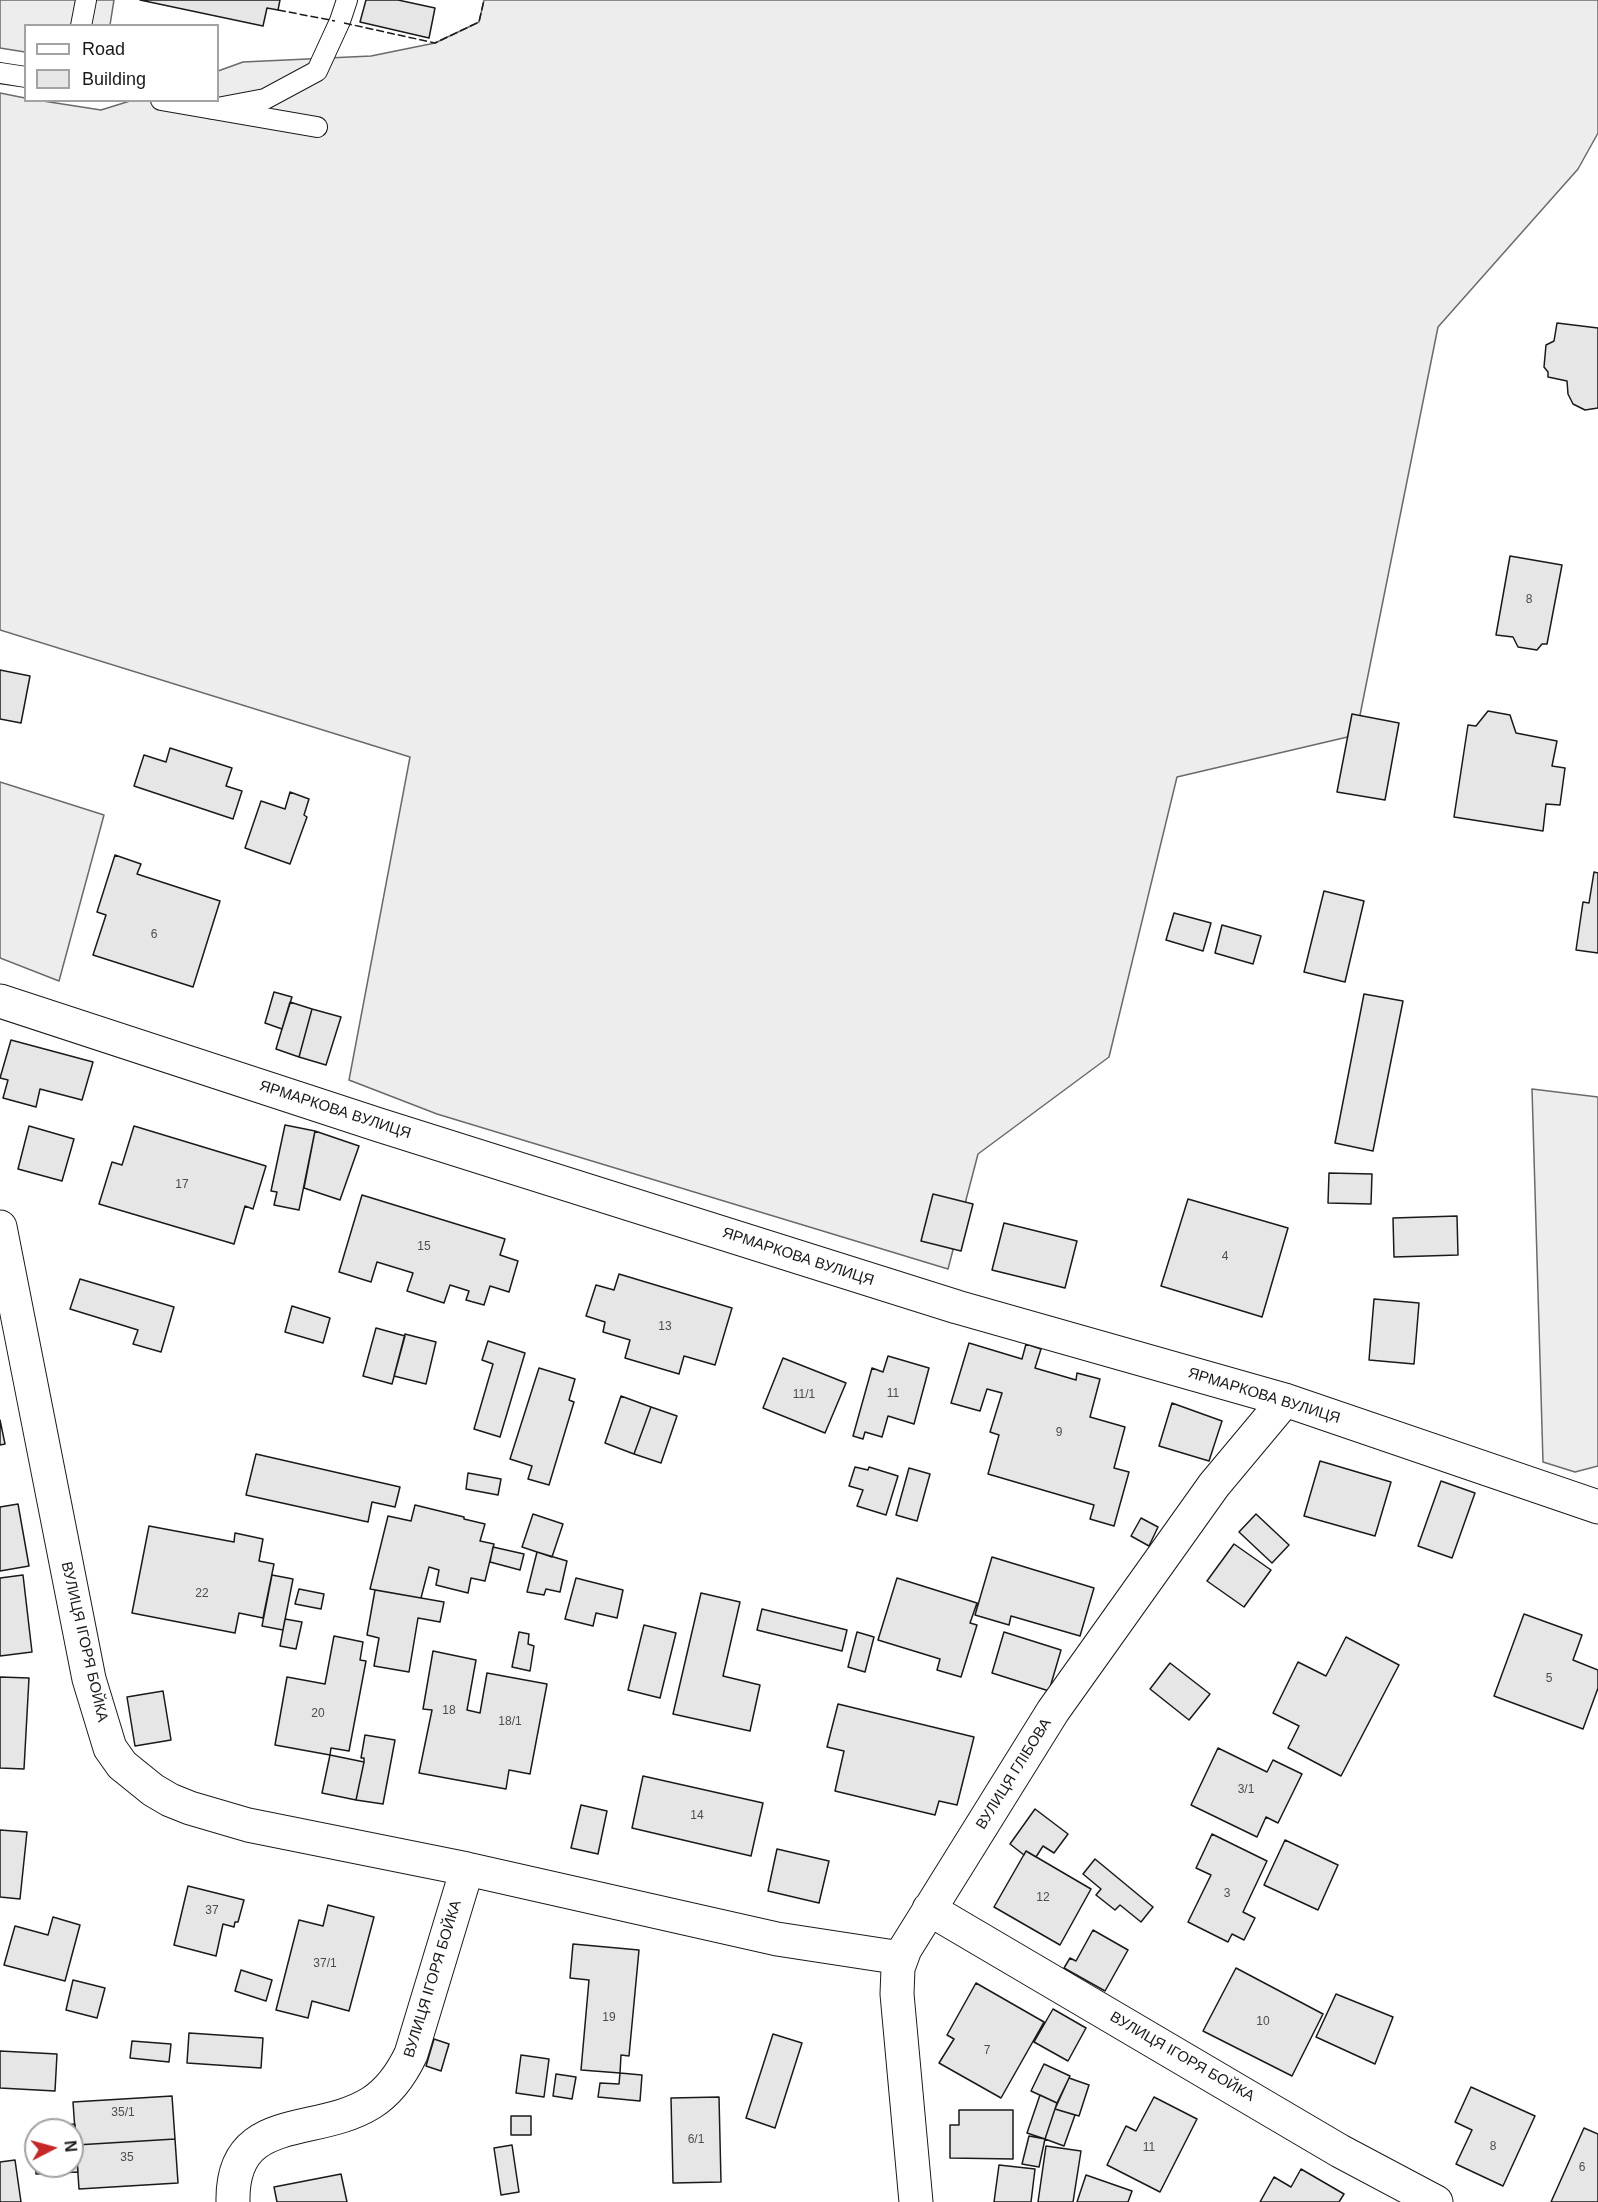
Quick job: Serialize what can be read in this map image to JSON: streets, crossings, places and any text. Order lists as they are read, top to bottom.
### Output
{
  "streets": {
    "street": ["ЯРМАРКОВА ВУЛИЦЯ", "ВУЛИЦЯ ІГОРЯ БОЙКА", "ВУЛИЦЯ ГЛІБОВА"]
  },
  "crossings": [
    ["ЯРМАРКОВА ВУЛИЦЯ", "ВУЛИЦЯ ГЛІБОВА"],
    ["ВУЛИЦЯ ІГОРЯ БОЙКА", "ВУЛИЦЯ ГЛІБОВА"]
  ],
  "house_numbers": [
    "8",
    "6",
    "17",
    "15",
    "4",
    "13",
    "11",
    "11/1",
    "9",
    "22",
    "5",
    "18",
    "20",
    "18/1",
    "3/1",
    "14",
    "3",
    "12",
    "37",
    "37/1",
    "19",
    "10",
    "7",
    "35/1",
    "6/1",
    "8",
    "11",
    "35",
    "6"
  ],
  "legend": ["Road", "Building"],
  "north": "right"
}
